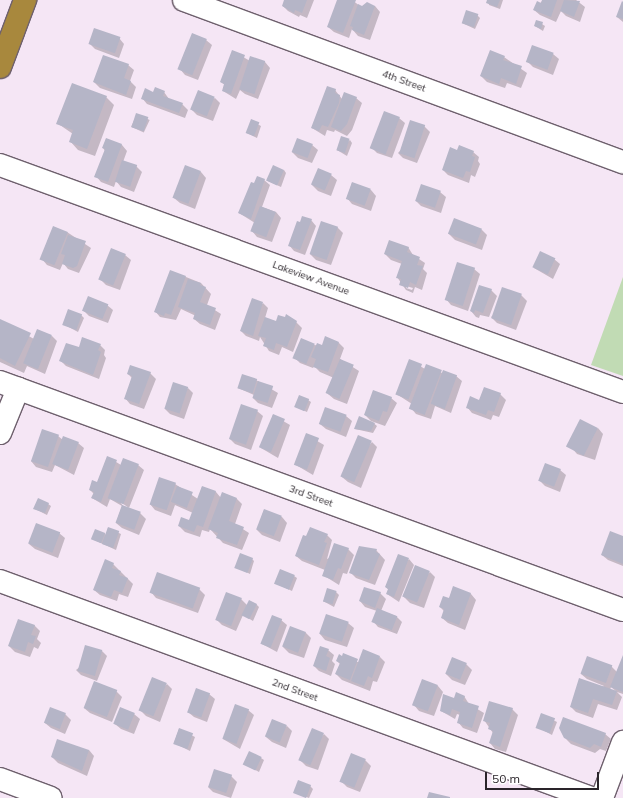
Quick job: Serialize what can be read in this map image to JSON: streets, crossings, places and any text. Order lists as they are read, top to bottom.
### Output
{
  "streets": {
    "street": [
      "4th Street",
      "Lakeview Avenue",
      "3rd Street",
      "2nd Street"
    ]
  },
  "scale_bar": "50 m"
}
